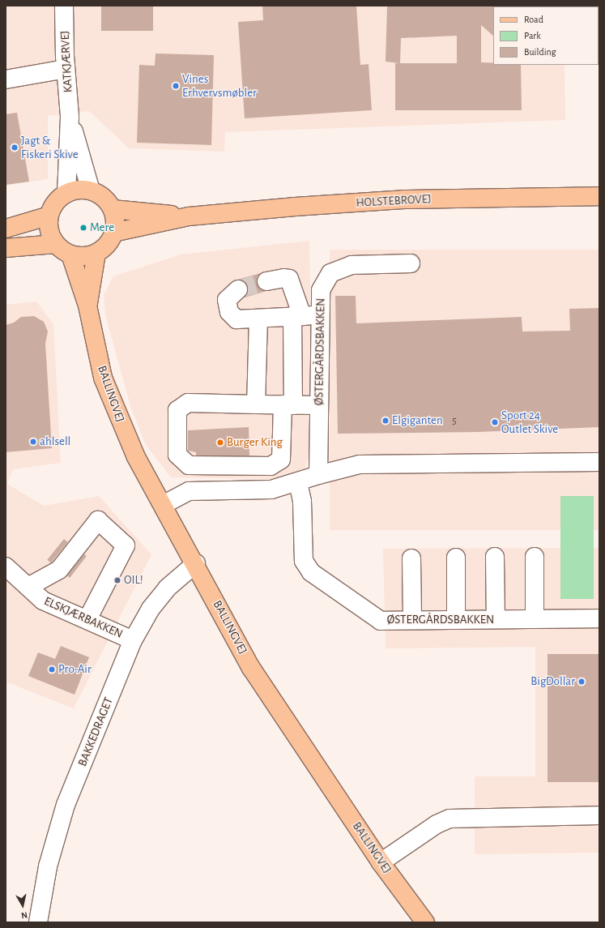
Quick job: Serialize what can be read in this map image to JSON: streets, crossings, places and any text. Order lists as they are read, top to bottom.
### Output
{
  "streets": {
    "main road": ["HOLSTEBROVEJ", "BALLINGVEJ"],
    "street": [
      "KATKJÆRVEJ",
      "ØSTERGÅRDSBAKKEN",
      "ELSKJÆRBAKKEN",
      "BAKKEDRAGET"
    ]
  },
  "crossings": [
    ["KATKJÆRVEJ", "HOLSTEBROVEJ"],
    ["KATKJÆRVEJ", "BALLINGVEJ"],
    ["HOLSTEBROVEJ", "BALLINGVEJ"],
    ["BALLINGVEJ", "BAKKEDRAGET"],
    ["ELSKJÆRBAKKEN", "BAKKEDRAGET"]
  ],
  "places": [
    "Vines Erhvervsmøbler",
    "Jagt & Fiskeri Skive",
    "Mere",
    "Elgiganten",
    "Sport 24 Outlet Skive",
    "ahlsell",
    "Burger King",
    "OIL!",
    "Pro-Air",
    "BigDollar"
  ],
  "house_numbers": ["5"],
  "legend": ["Road", "Park", "Building"],
  "north": "bottom"
}
